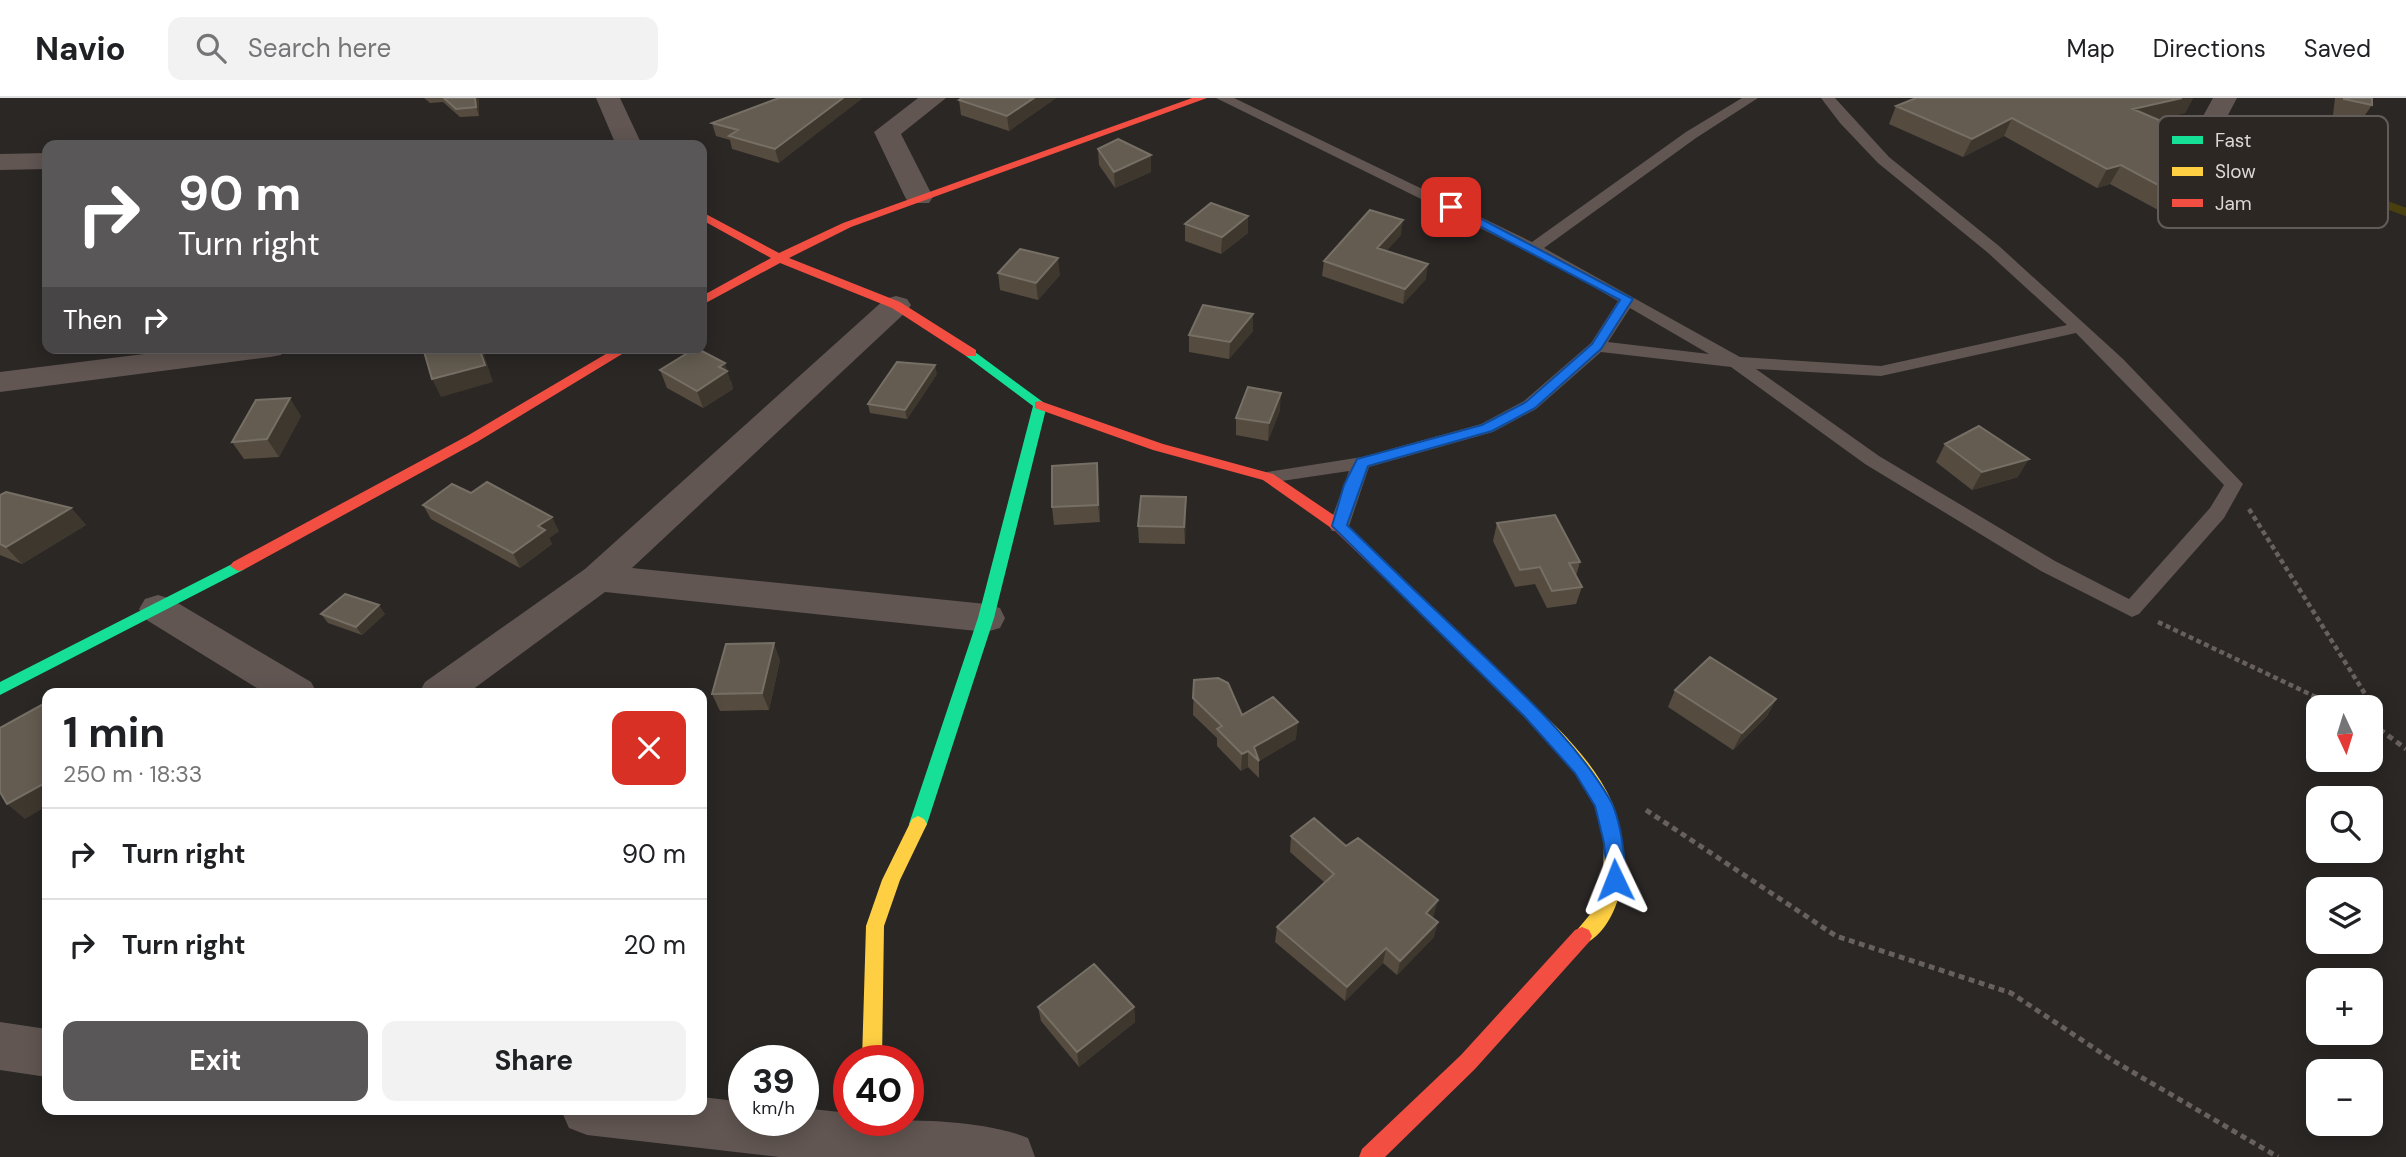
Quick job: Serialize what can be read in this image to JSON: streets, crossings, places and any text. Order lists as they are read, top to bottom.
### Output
{
  "legend": ["Fast", "Slow", "Jam"],
  "north": "bottom",
  "page": {
    "header": "Navio",
    "search": "Search here",
    "nav": ["Map", "Directions", "Saved"],
    "turn": ["90 m", "Turn right"],
    "then": "Then",
    "heading": ["1 min", "250 m · 18:33"],
    "map_buttons": ["+", "−"],
    "list": [
      {
        "name": "Turn right",
        "value": "90 m"
      },
      {
        "name": "Turn right",
        "value": "20 m"
      }
    ],
    "buttons": ["Exit", "Share"],
    "speed": "39 km/h",
    "limit": "40"
  }
}
